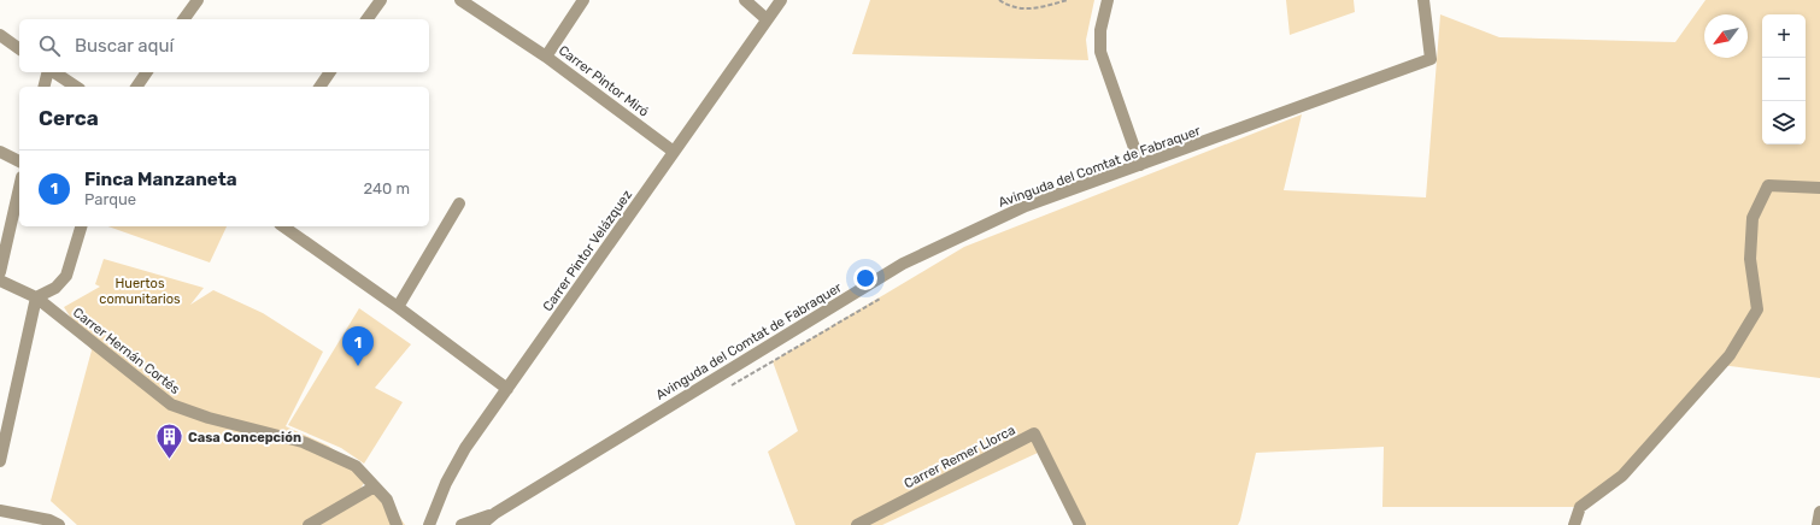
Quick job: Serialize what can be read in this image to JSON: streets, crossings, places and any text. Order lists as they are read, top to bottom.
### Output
{
  "streets": {
    "street": [
      "Carrer Pintor Miró",
      "Avinguda del Comtat de Fabraquer",
      "Carrer Pintor Velázquez",
      "Carrer Hernán Cortés",
      "Carrer Remer Llorca"
    ]
  },
  "crossings": [
    ["Carrer Pintor Miró", "Carrer Pintor Velázquez"]
  ],
  "parks": ["Huertos comunitarios"],
  "places": {
    "building": ["Casa Concepción"]
  },
  "north": "bottom left",
  "page": {
    "map_buttons": ["+", "−"],
    "search": "Buscar aquí",
    "heading": "Cerca",
    "list": [
      {
        "mark": "1",
        "name": "Finca Manzaneta",
        "note": "Parque",
        "value": "240 m"
      }
    ],
    "pins": "1"
  }
}
